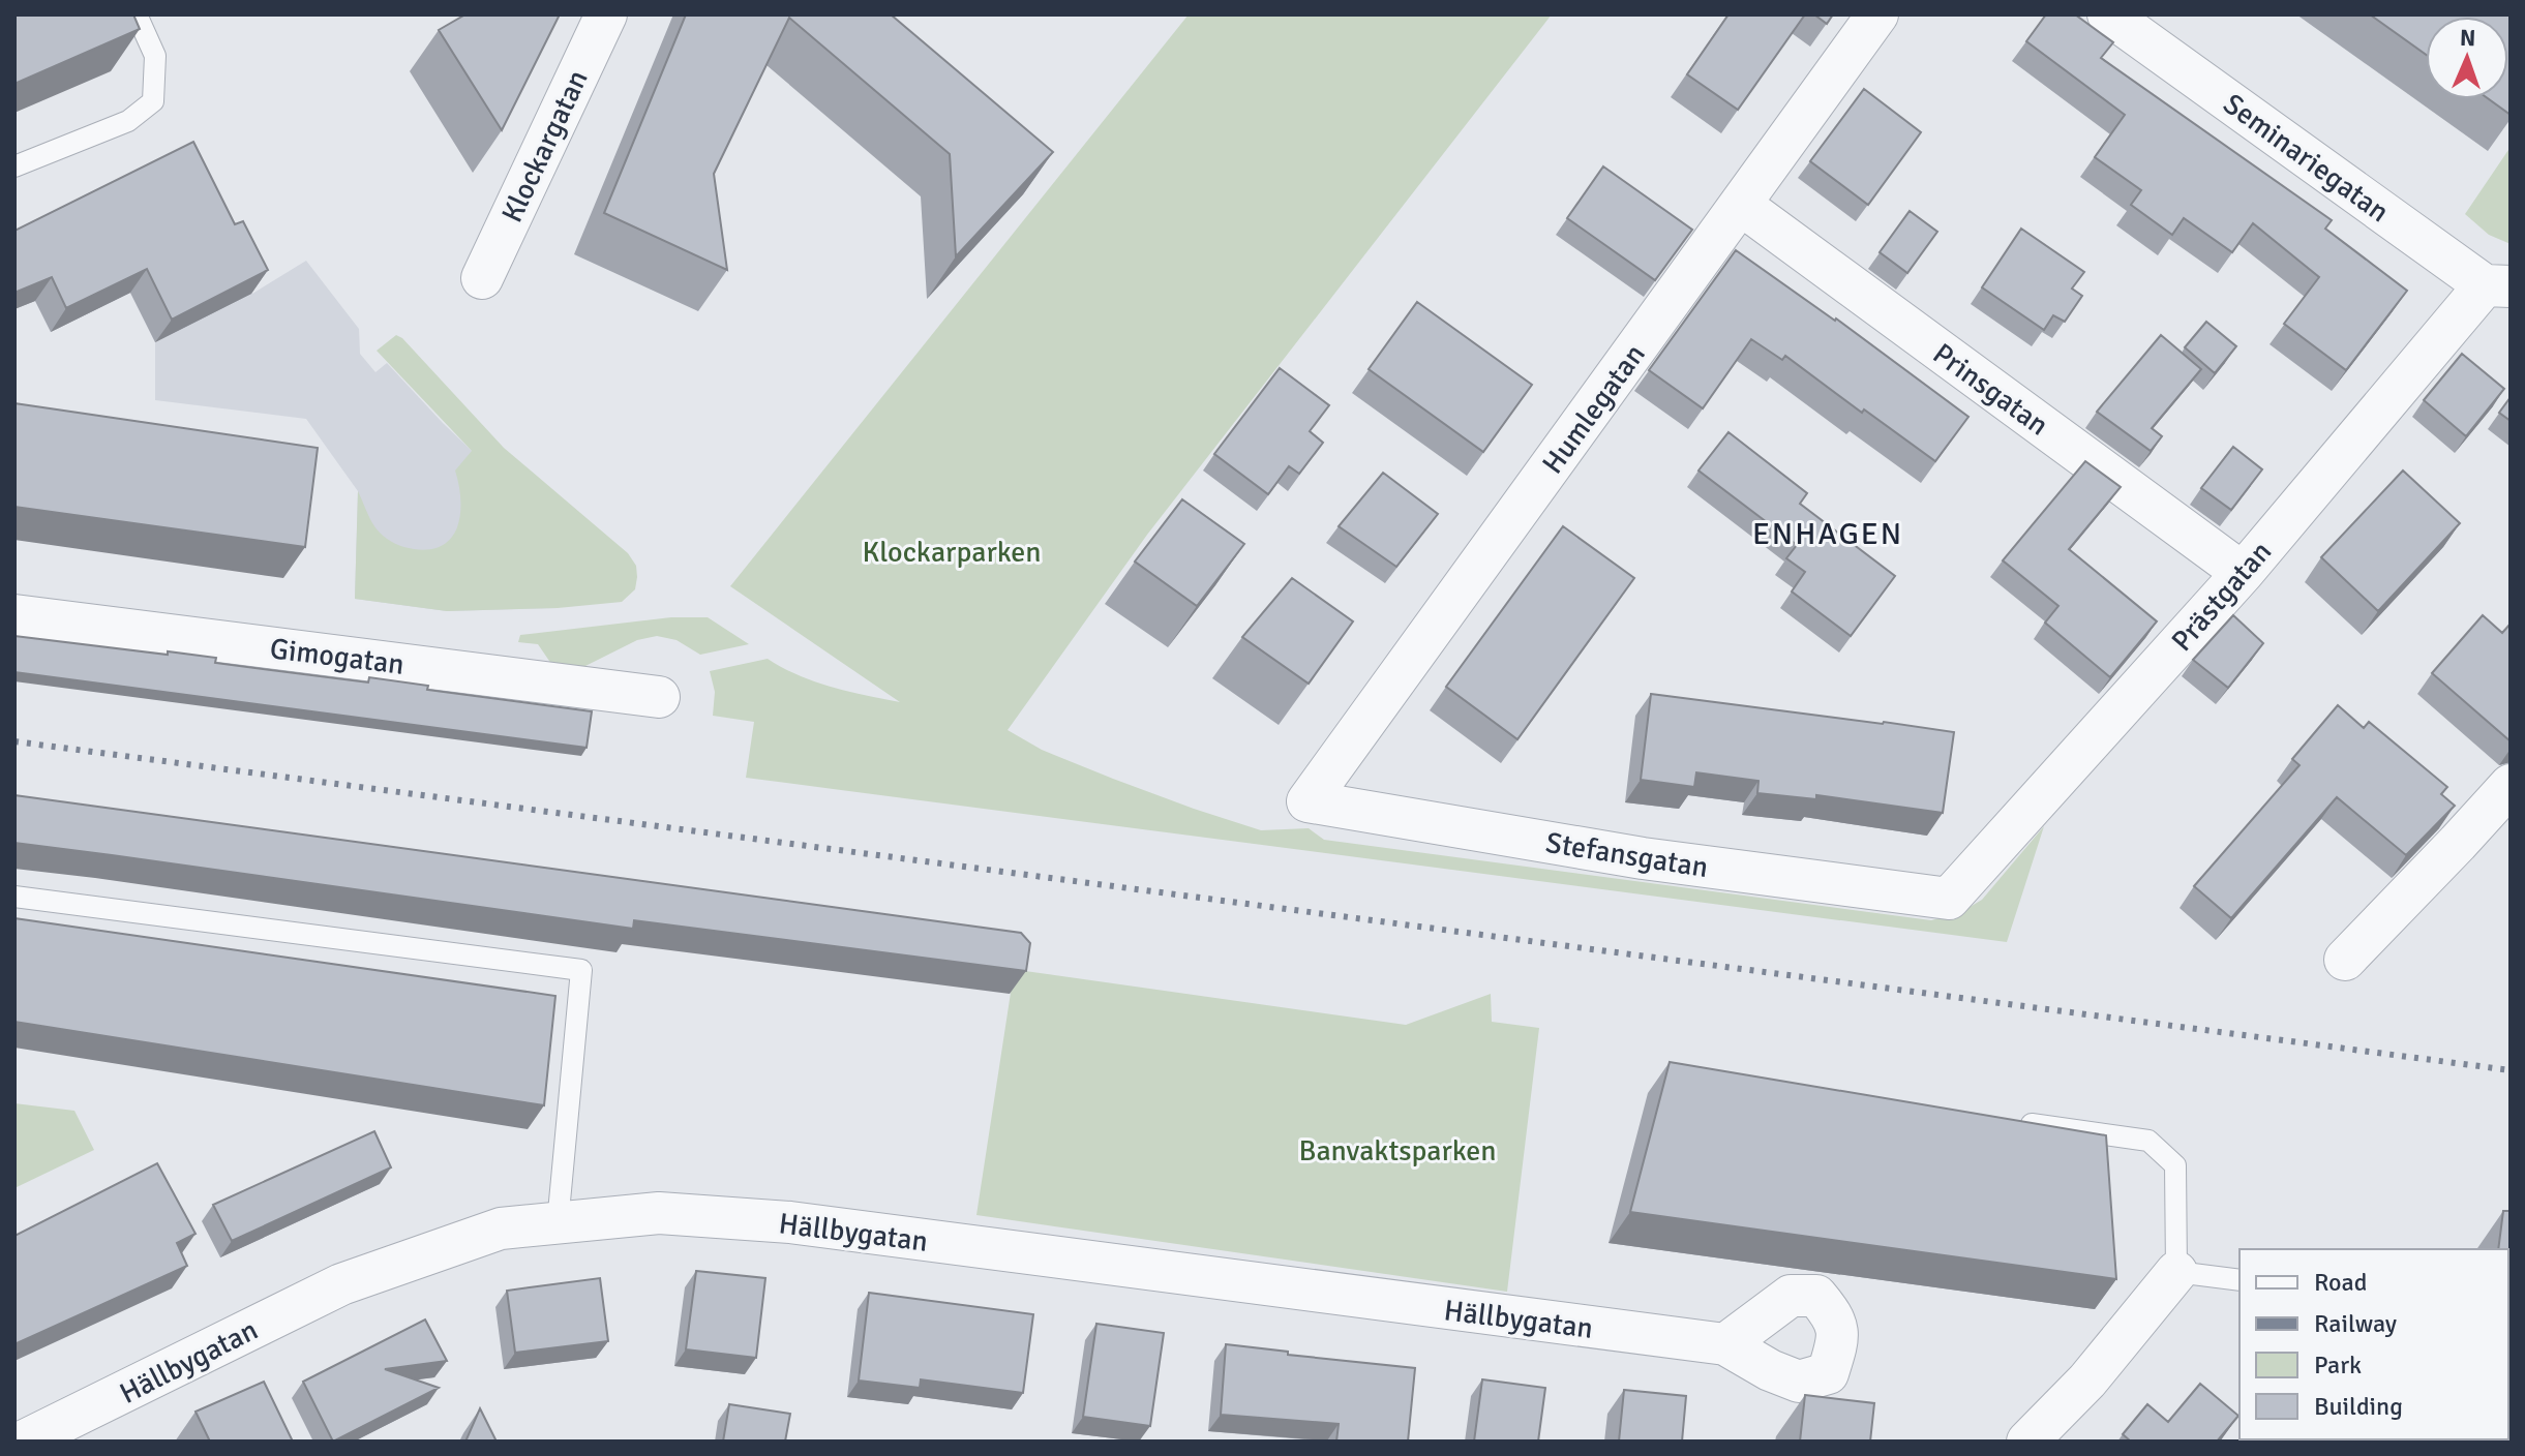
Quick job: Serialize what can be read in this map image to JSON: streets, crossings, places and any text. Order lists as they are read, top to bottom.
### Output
{
  "streets": {
    "street": [
      "Klockargatan",
      "Seminariegatan",
      "Prinsgatan",
      "Humlegatan",
      "Prästgatan",
      "Gimogatan",
      "Stefansgatan",
      "Hällbygatan"
    ]
  },
  "crossings": [
    ["Seminariegatan", "Prästgatan"],
    ["Prinsgatan", "Humlegatan"],
    ["Prinsgatan", "Prästgatan"],
    ["Humlegatan", "Stefansgatan"],
    ["Prästgatan", "Stefansgatan"]
  ],
  "districts": ["ENHAGEN"],
  "parks": ["Klockarparken", "Banvaktsparken"],
  "legend": [
    "Road",
    "Railway",
    "Park",
    "Building"
  ],
  "north": "top"
}
